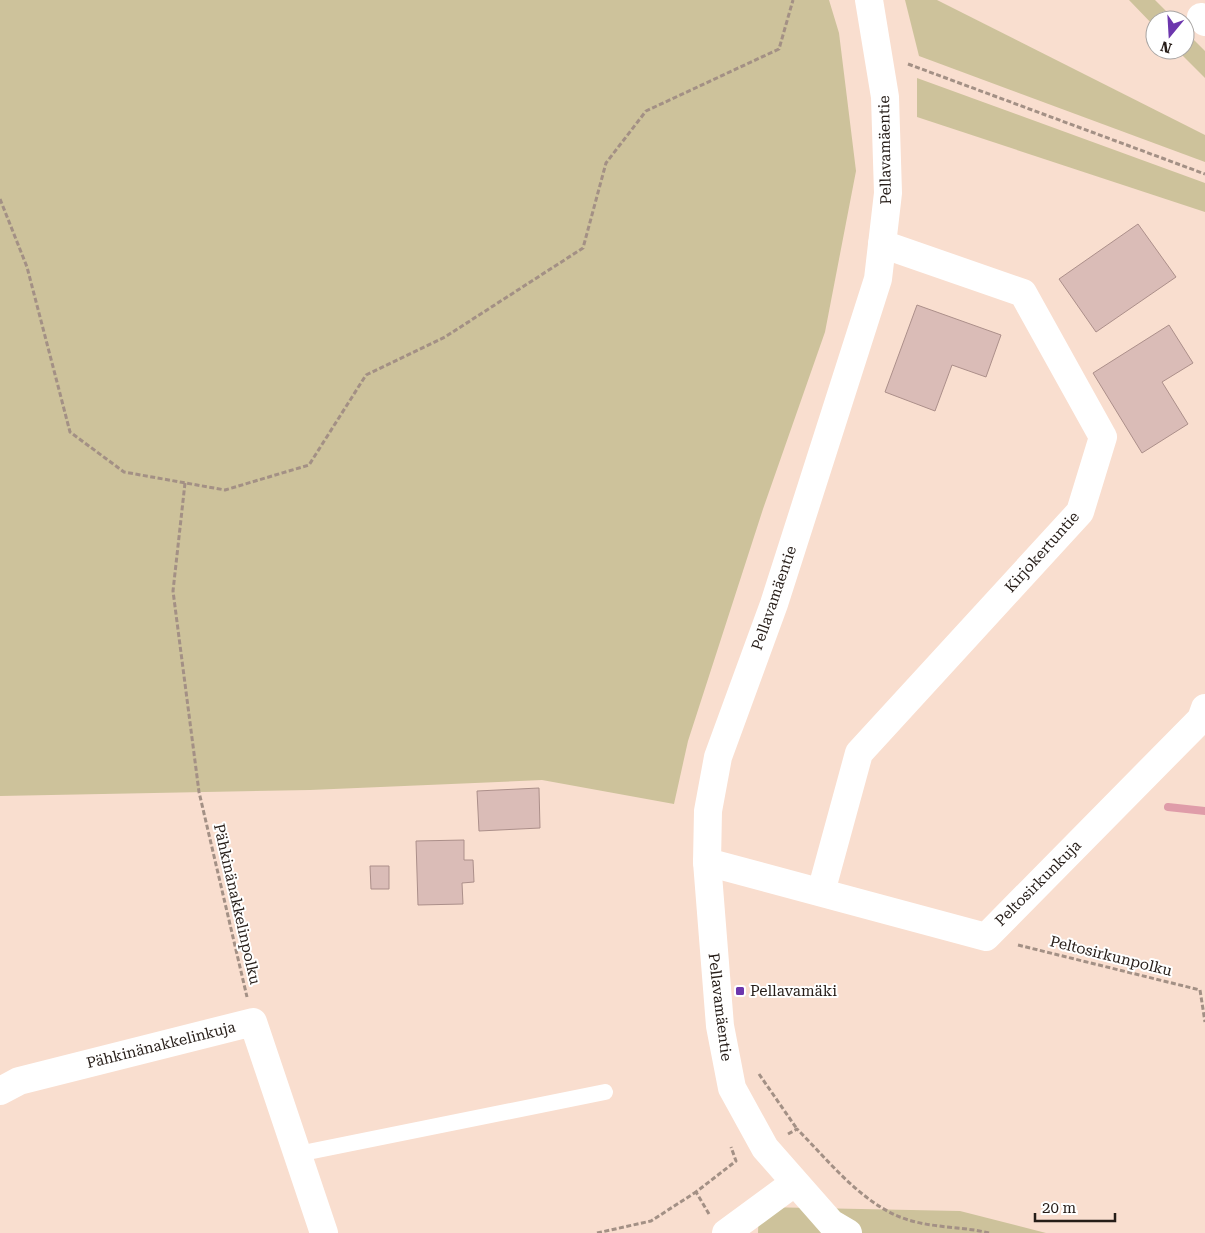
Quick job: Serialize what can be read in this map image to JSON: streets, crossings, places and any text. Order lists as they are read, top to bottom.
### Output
{
  "streets": {
    "street": [
      "Pellavamäentie",
      "Kirjokertuntie",
      "Peltosirkunkuja",
      "Pähkinänakkelinkuja"
    ],
    "path": ["Pähkinänakkelinpolku", "Peltosirkunpolku"]
  },
  "crossings": [
    ["Pellavamäentie", "Kirjokertuntie"],
    ["Pellavamäentie", "Peltosirkunkuja"],
    ["Kirjokertuntie", "Peltosirkunkuja"],
    ["Peltosirkunkuja", "Peltosirkunpolku"],
    ["Pähkinänakkelinpolku", "Pähkinänakkelinkuja"]
  ],
  "places": {
    "transit": ["Pellavamäki"]
  },
  "scale_bar": "20 m",
  "north": "bottom"
}
